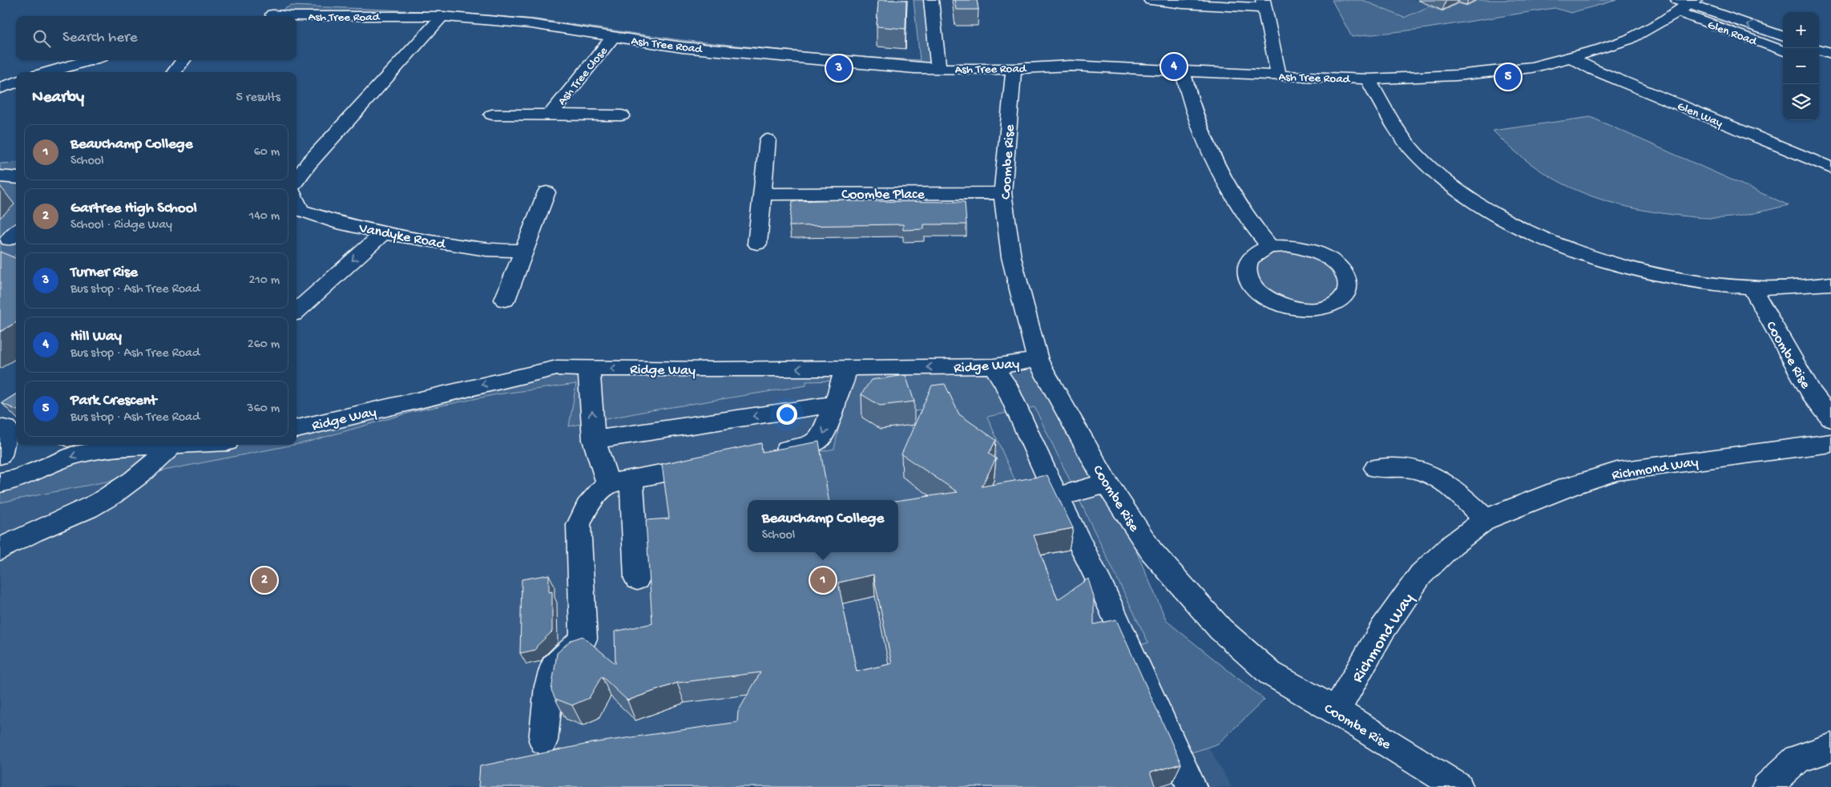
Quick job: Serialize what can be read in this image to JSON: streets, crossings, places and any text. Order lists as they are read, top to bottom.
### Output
{
  "streets": {
    "main road": [
      "Ash Tree Road",
      "Glen Road",
      "Ash Tree Close",
      "Glen Way",
      "Coombe Rise",
      "Coombe Place",
      "Vandyke Road",
      "Ridge Way",
      "Richmond Way"
    ]
  },
  "crossings": [
    ["Ash Tree Road", "Glen Road"],
    ["Ash Tree Road", "Ash Tree Close"],
    ["Ash Tree Road", "Glen Way"],
    ["Ash Tree Road", "Coombe Rise"],
    ["Coombe Rise", "Coombe Place"],
    ["Coombe Rise", "Ridge Way"],
    ["Coombe Rise", "Richmond Way"]
  ],
  "page": {
    "map_buttons": ["+", "−"],
    "search": "Search here",
    "pins": [
      "4",
      "3",
      "5",
      "1",
      "2"
    ],
    "heading": ["Nearby", "5 results"],
    "list": [
      {
        "mark": "1",
        "name": "Beauchamp College",
        "note": "School",
        "value": "60 m"
      },
      {
        "mark": "2",
        "name": "Gartree High School",
        "note": "School · Ridge Way",
        "value": "140 m"
      },
      {
        "mark": "3",
        "name": "Turner Rise",
        "note": "Bus stop · Ash Tree Road",
        "value": "210 m"
      },
      {
        "mark": "4",
        "name": "Hill Way",
        "note": "Bus stop · Ash Tree Road",
        "value": "260 m"
      },
      {
        "mark": "5",
        "name": "Park Crescent",
        "note": "Bus stop · Ash Tree Road",
        "value": "360 m"
      }
    ],
    "popup": ["Beauchamp College", "School"]
  }
}
